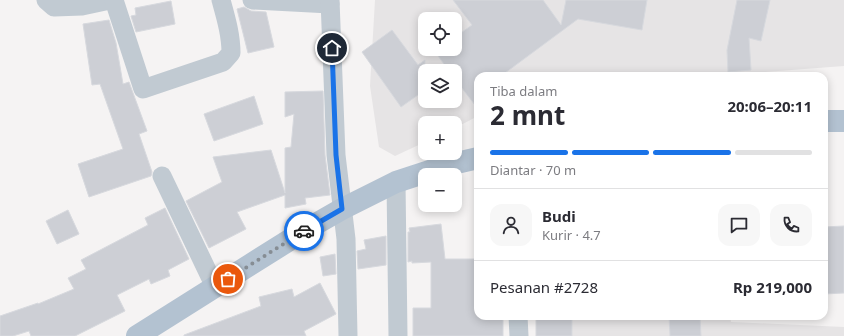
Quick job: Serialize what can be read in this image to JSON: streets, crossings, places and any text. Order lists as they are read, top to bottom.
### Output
{
  "page": {
    "map_buttons": ["+", "−"],
    "heading": ["2 mnt", "Tiba dalam", "20:06–20:11"],
    "panel": [
      "Budi",
      "Kurir · 4.7",
      "Pesanan #2728",
      "Rp 219,000"
    ],
    "bar": "Diantar · 70 m"
  }
}
